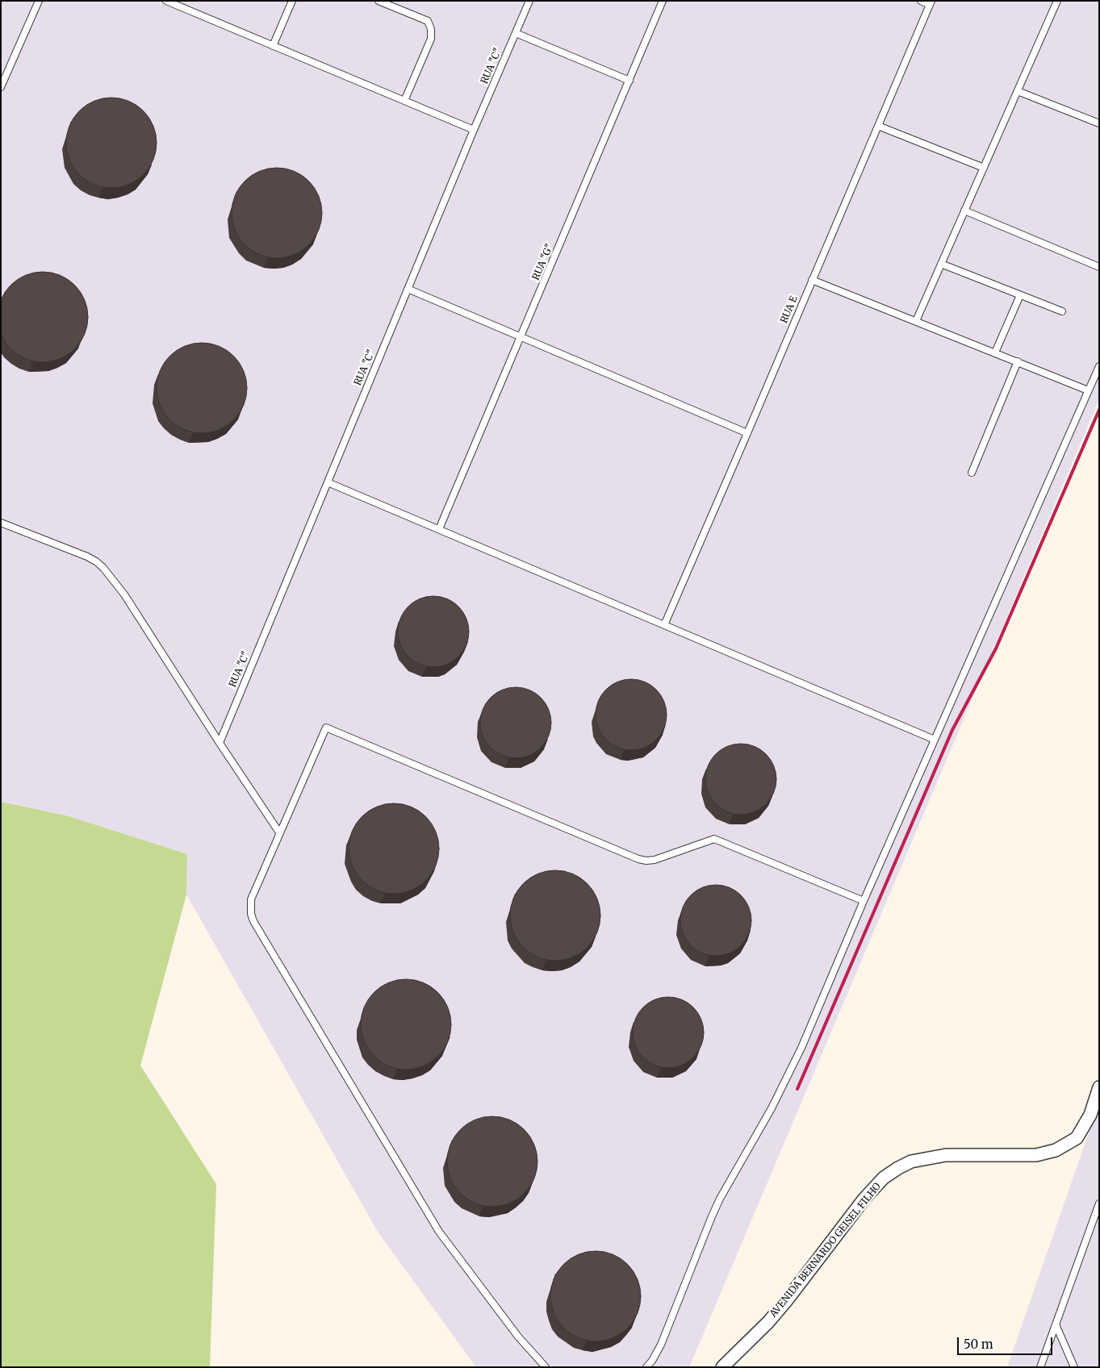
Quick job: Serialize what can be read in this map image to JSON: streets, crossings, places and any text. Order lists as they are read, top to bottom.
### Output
{
  "streets": {
    "street": ["AVENIDA BERNARDO GEISEL FILHO"],
    "lane": ["RUA \"C\"", "RUA \"G\"", "RUA E"]
  },
  "scale_bar": "50 m"
}
